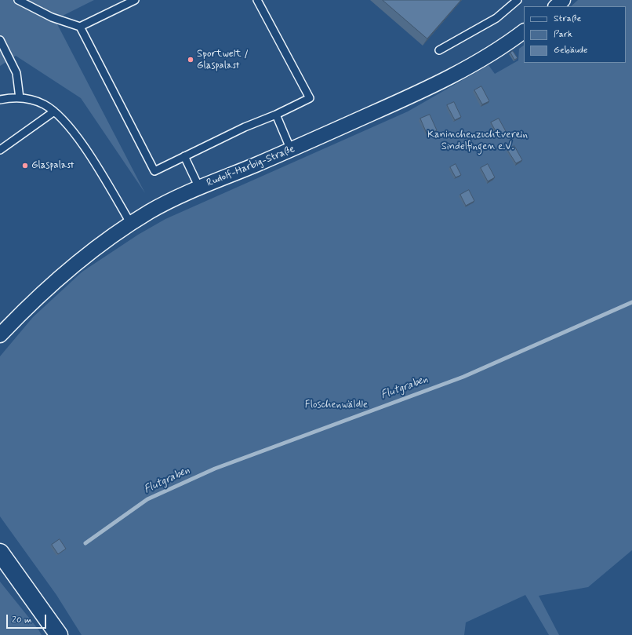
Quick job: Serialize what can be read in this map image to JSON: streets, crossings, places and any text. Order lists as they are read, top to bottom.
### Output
{
  "streets": {
    "street": ["Rudolf-Harbig-Straße"]
  },
  "water": ["Flutgraben"],
  "parks": ["Kaninchenzuchtverein Sindelfingen e.V.", "Floschenwäldle"],
  "places": ["Sportwelt / Glaspalast", "Glaspalast"],
  "legend": ["Straße", "Park", "Gebäude"],
  "scale_bar": "20 m"
}
